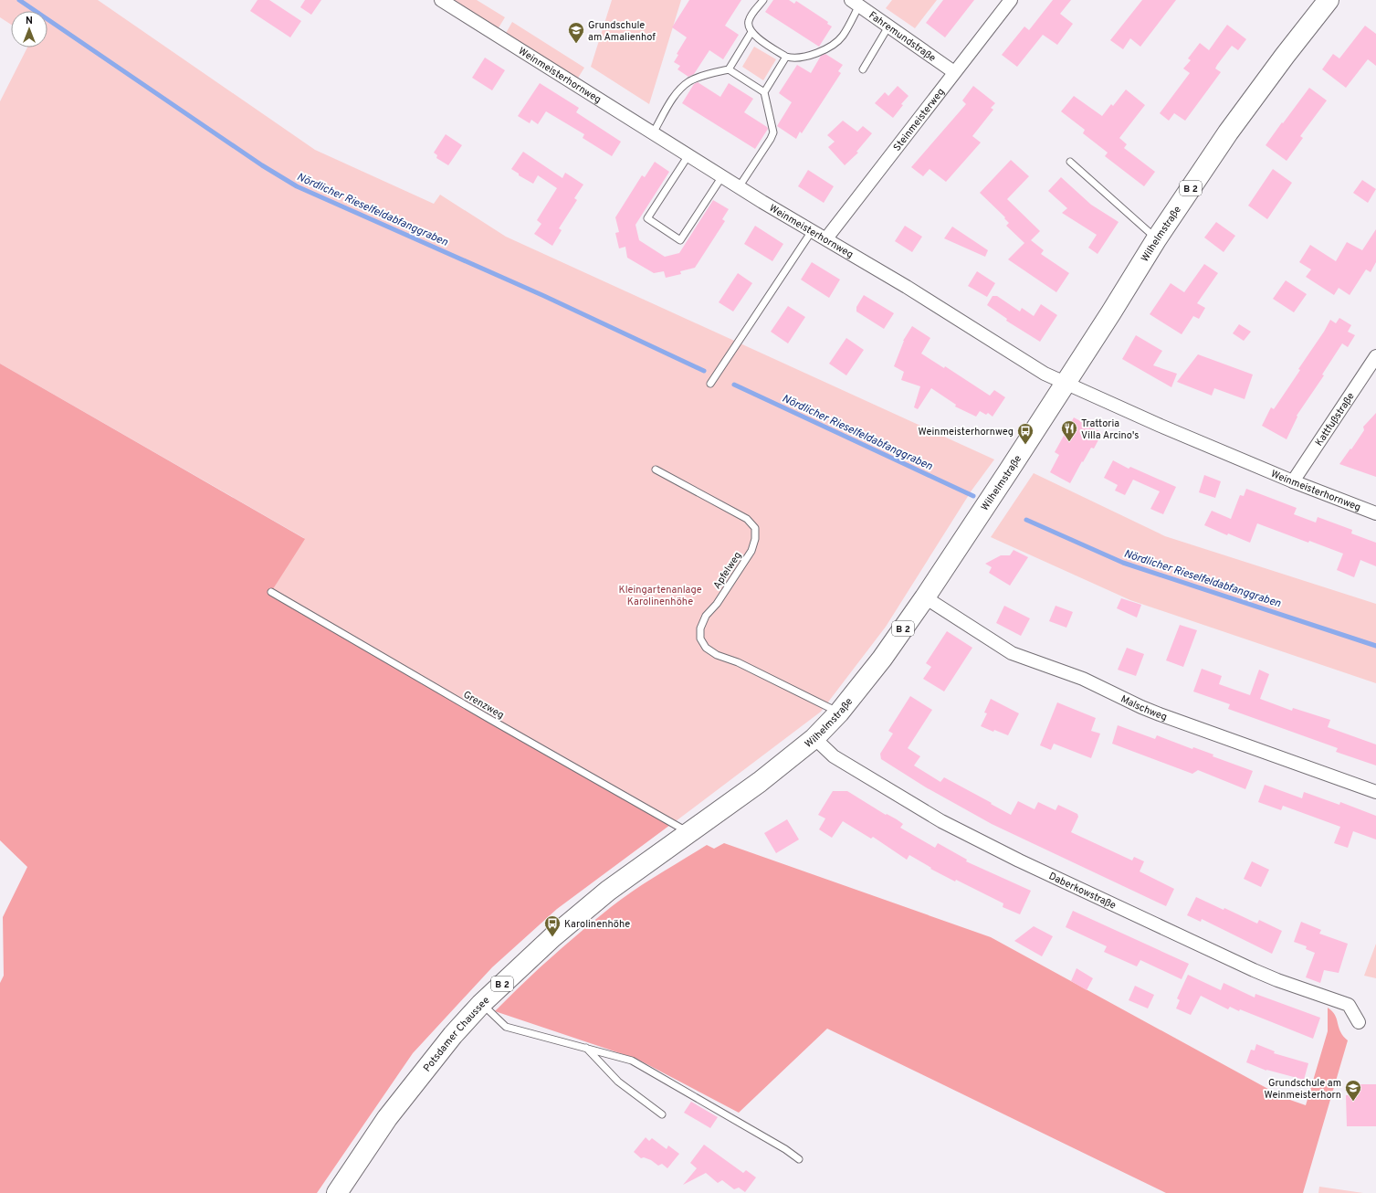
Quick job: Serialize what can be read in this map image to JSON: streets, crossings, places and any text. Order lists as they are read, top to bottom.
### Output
{
  "streets": {
    "main road": ["B 2", "Wilhelmstraße", "Potsdamer Chaussee"],
    "street": [
      "Fahremundstraße",
      "Weinmeisterhornweg",
      "Steinmeisterweg",
      "Kattfußstraße",
      "Malschweg",
      "Daberkowstraße"
    ],
    "lane": ["Apfelweg", "Grenzweg"]
  },
  "crossings": [
    ["Fahremundstraße", "Steinmeisterweg"],
    ["Weinmeisterhornweg", "Steinmeisterweg"],
    ["Weinmeisterhornweg", "Wilhelmstraße"],
    ["Weinmeisterhornweg", "Kattfußstraße"],
    ["Wilhelmstraße", "Apfelweg"],
    ["Wilhelmstraße", "Grenzweg"],
    ["Wilhelmstraße", "Malschweg"],
    ["Wilhelmstraße", "Daberkowstraße"],
    ["Wilhelmstraße", "Potsdamer Chaussee"],
    ["Grenzweg", "Potsdamer Chaussee"]
  ],
  "water": ["Nördlicher Rieselfeldabfanggraben"],
  "parks": ["Kleingartenanlage Karolinenhöhe"],
  "places": {
    "school or university": ["Grundschule am Amalienhof", "Grundschule am Weinmeisterhorn"],
    "restaurant": ["Trattoria Villa Arcino's"],
    "bus stop": ["Weinmeisterhornweg", "Karolinenhöhe"]
  },
  "north": "top"
}
